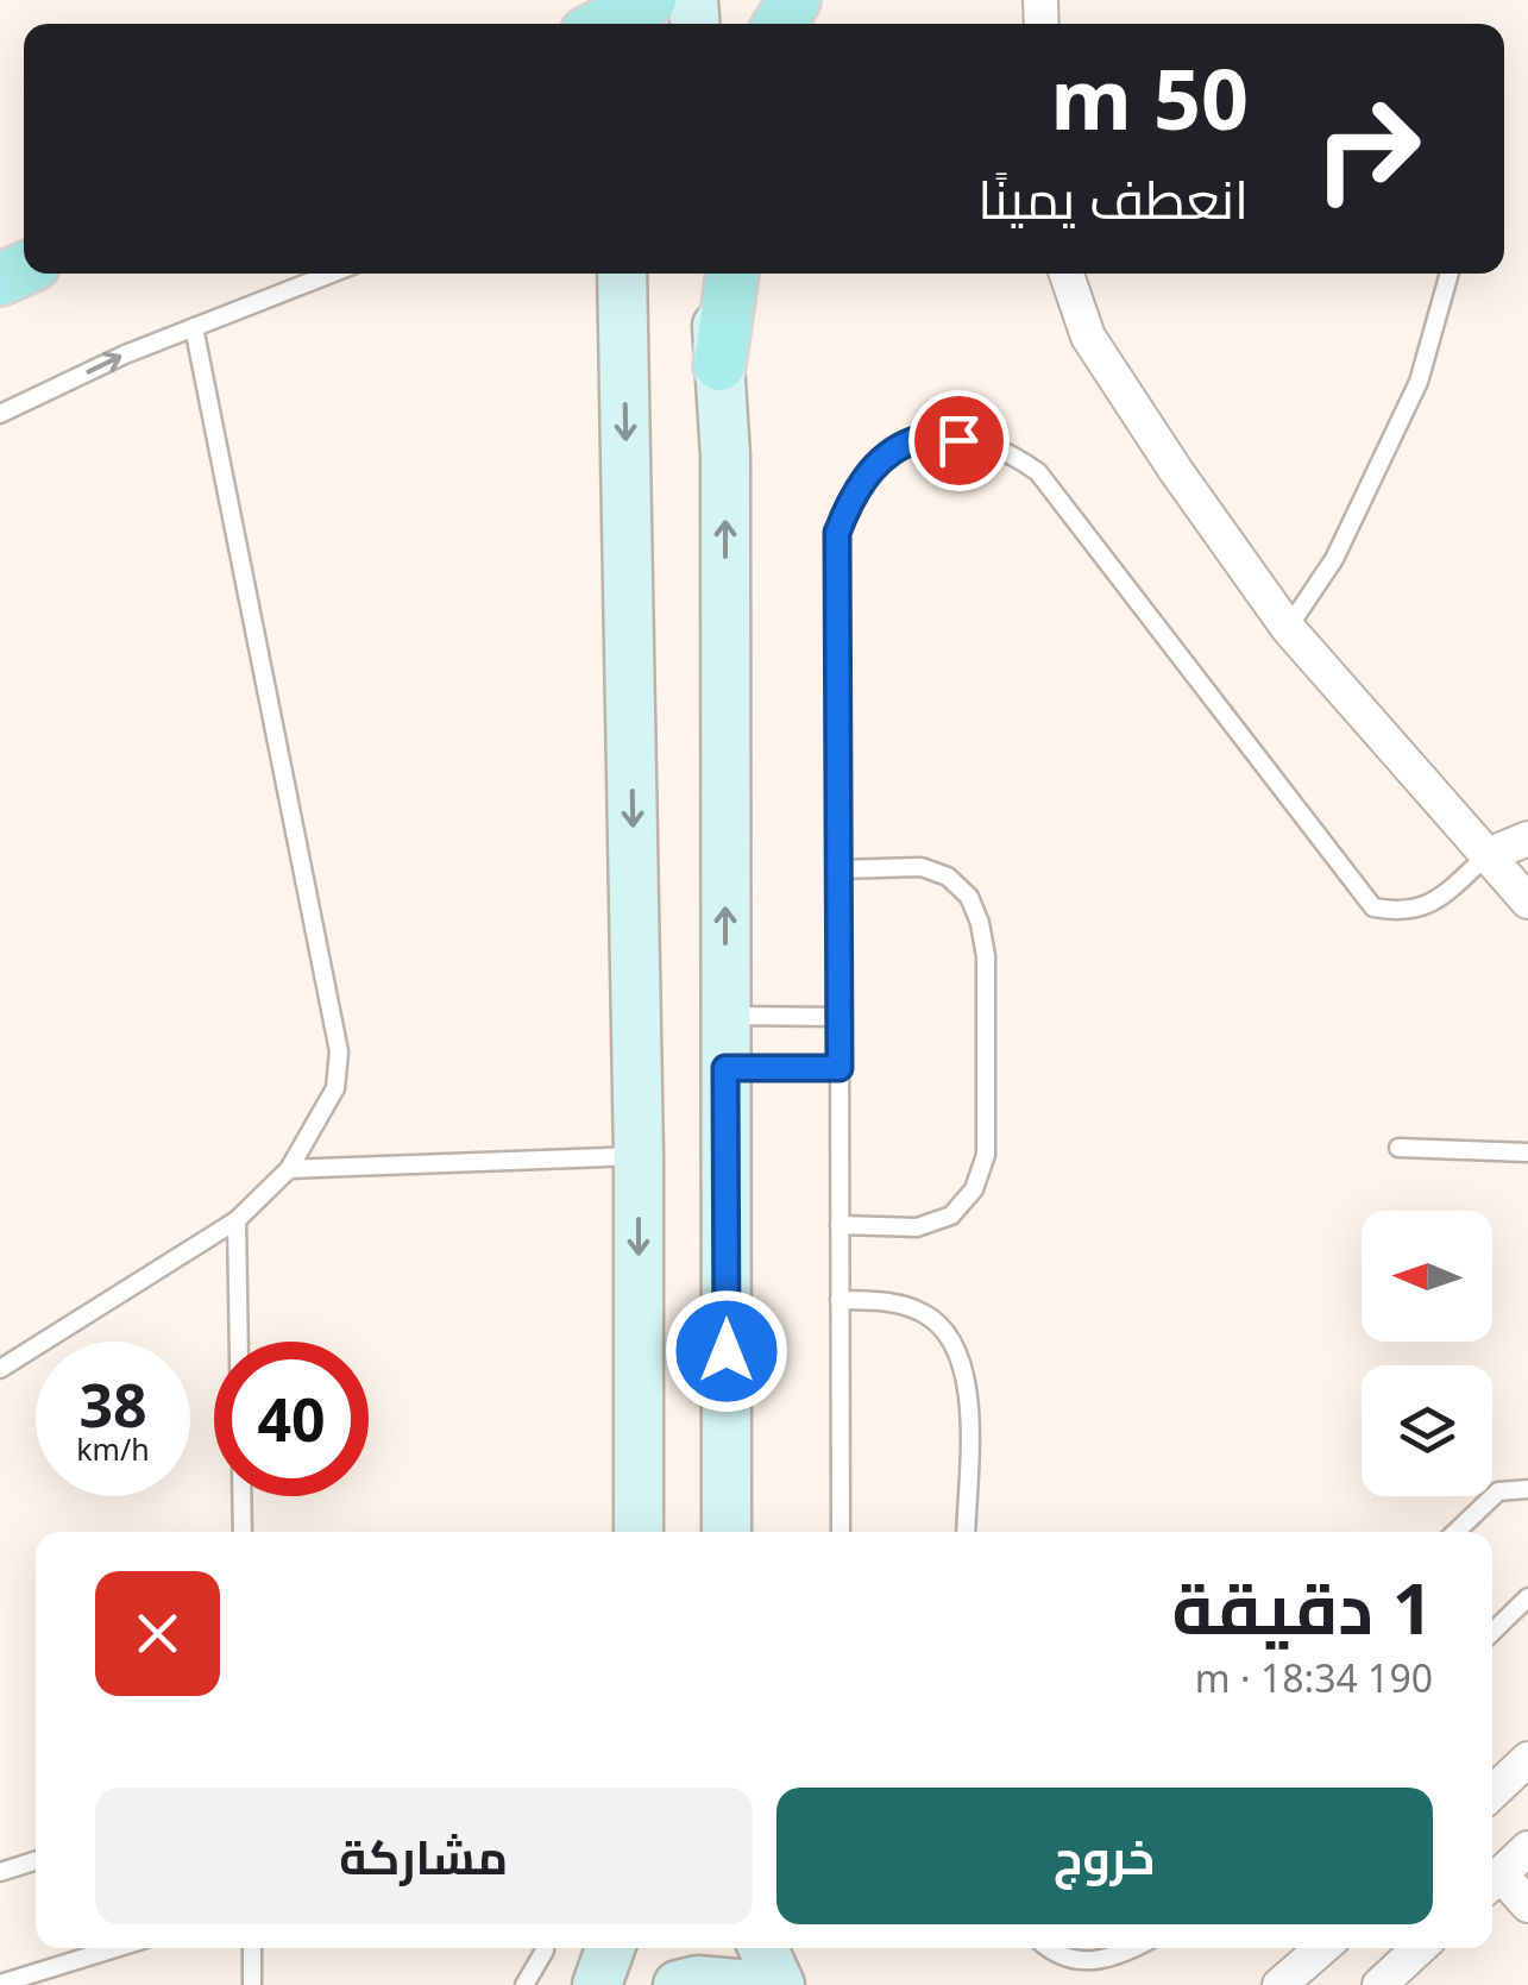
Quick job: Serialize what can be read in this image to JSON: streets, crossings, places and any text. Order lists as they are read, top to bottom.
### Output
{
  "north": "left",
  "page": {
    "turn": ["50 m", "انعطف يمينًا"],
    "speed": "38 km/h",
    "limit": "40",
    "heading": ["1 دقيقة", "190 m · 18:34"],
    "buttons": ["خروج", "مشاركة"]
  }
}
